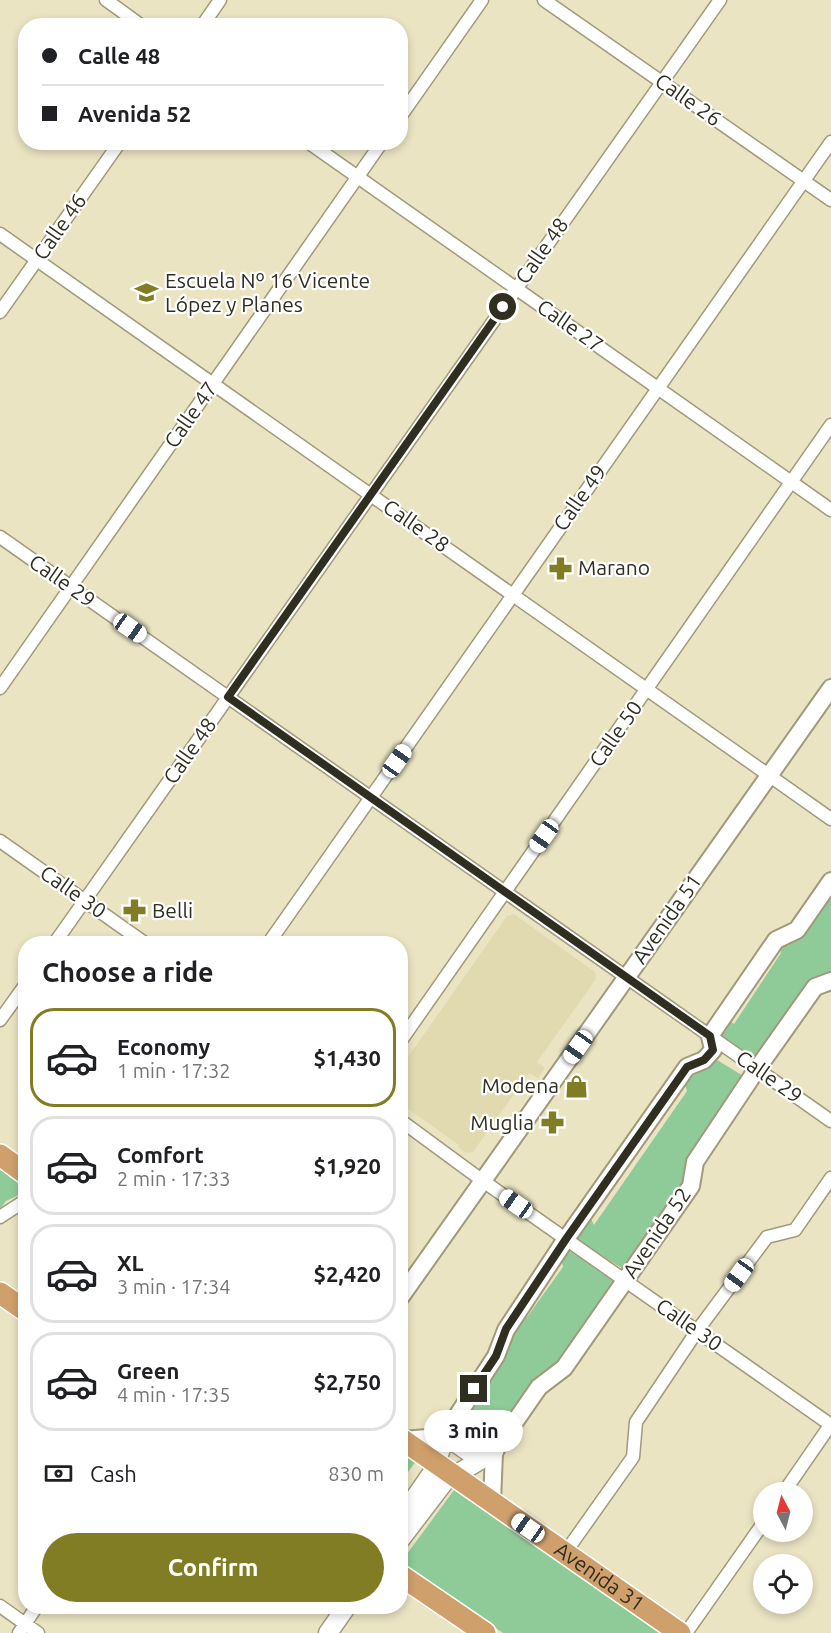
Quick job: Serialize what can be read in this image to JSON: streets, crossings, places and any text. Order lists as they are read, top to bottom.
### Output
{
  "streets": {
    "highway": ["Avenida 31"],
    "main road": ["Avenida 52"],
    "street": [
      "Calle 26",
      "Calle 46",
      "Calle 48",
      "Calle 27",
      "Calle 47",
      "Calle 49",
      "Calle 28",
      "Calle 29",
      "Calle 50",
      "Calle 30",
      "Avenida 51"
    ]
  },
  "crossings": [
    ["Calle 26", "Calle 48"],
    ["Calle 26", "Calle 49"],
    ["Calle 46", "Calle 28"],
    ["Calle 48", "Calle 27"],
    ["Calle 48", "Calle 28"],
    ["Calle 48", "Calle 29"],
    ["Calle 48", "Calle 30"],
    ["Calle 27", "Calle 47"],
    ["Calle 27", "Calle 49"],
    ["Calle 27", "Calle 50"],
    ["Calle 47", "Calle 28"],
    ["Calle 47", "Calle 29"],
    ["Calle 49", "Calle 28"],
    ["Calle 49", "Calle 29"],
    ["Calle 28", "Calle 50"],
    ["Calle 28", "Avenida 51"],
    ["Calle 29", "Calle 50"],
    ["Calle 29", "Avenida 51"],
    ["Calle 29", "Avenida 52"],
    ["Calle 30", "Avenida 51"],
    ["Calle 30", "Avenida 52"],
    ["Avenida 52", "Avenida 31"]
  ],
  "places": {
    "school or university": ["Escuela Nº 16 Vicente López y Planes"],
    "pharmacy": ["Marano", "Belli", "Muglia"],
    "shop": ["Modena"]
  },
  "north": "top",
  "page": {
    "banner": ["Calle 48", "Avenida 52"],
    "heading": "Choose a ride",
    "list": [
      {
        "name": "Economy",
        "note": "1 min · 17:32",
        "value": "$1,430"
      },
      {
        "name": "Comfort",
        "note": "2 min · 17:33",
        "value": "$1,920"
      },
      {
        "name": "XL",
        "note": "3 min · 17:34",
        "value": "$2,420"
      },
      {
        "name": "Green",
        "note": "4 min · 17:35",
        "value": "$2,750"
      }
    ],
    "bubble": "3 min",
    "pay": ["Cash", "830 m"],
    "buttons": "Confirm"
  }
}
